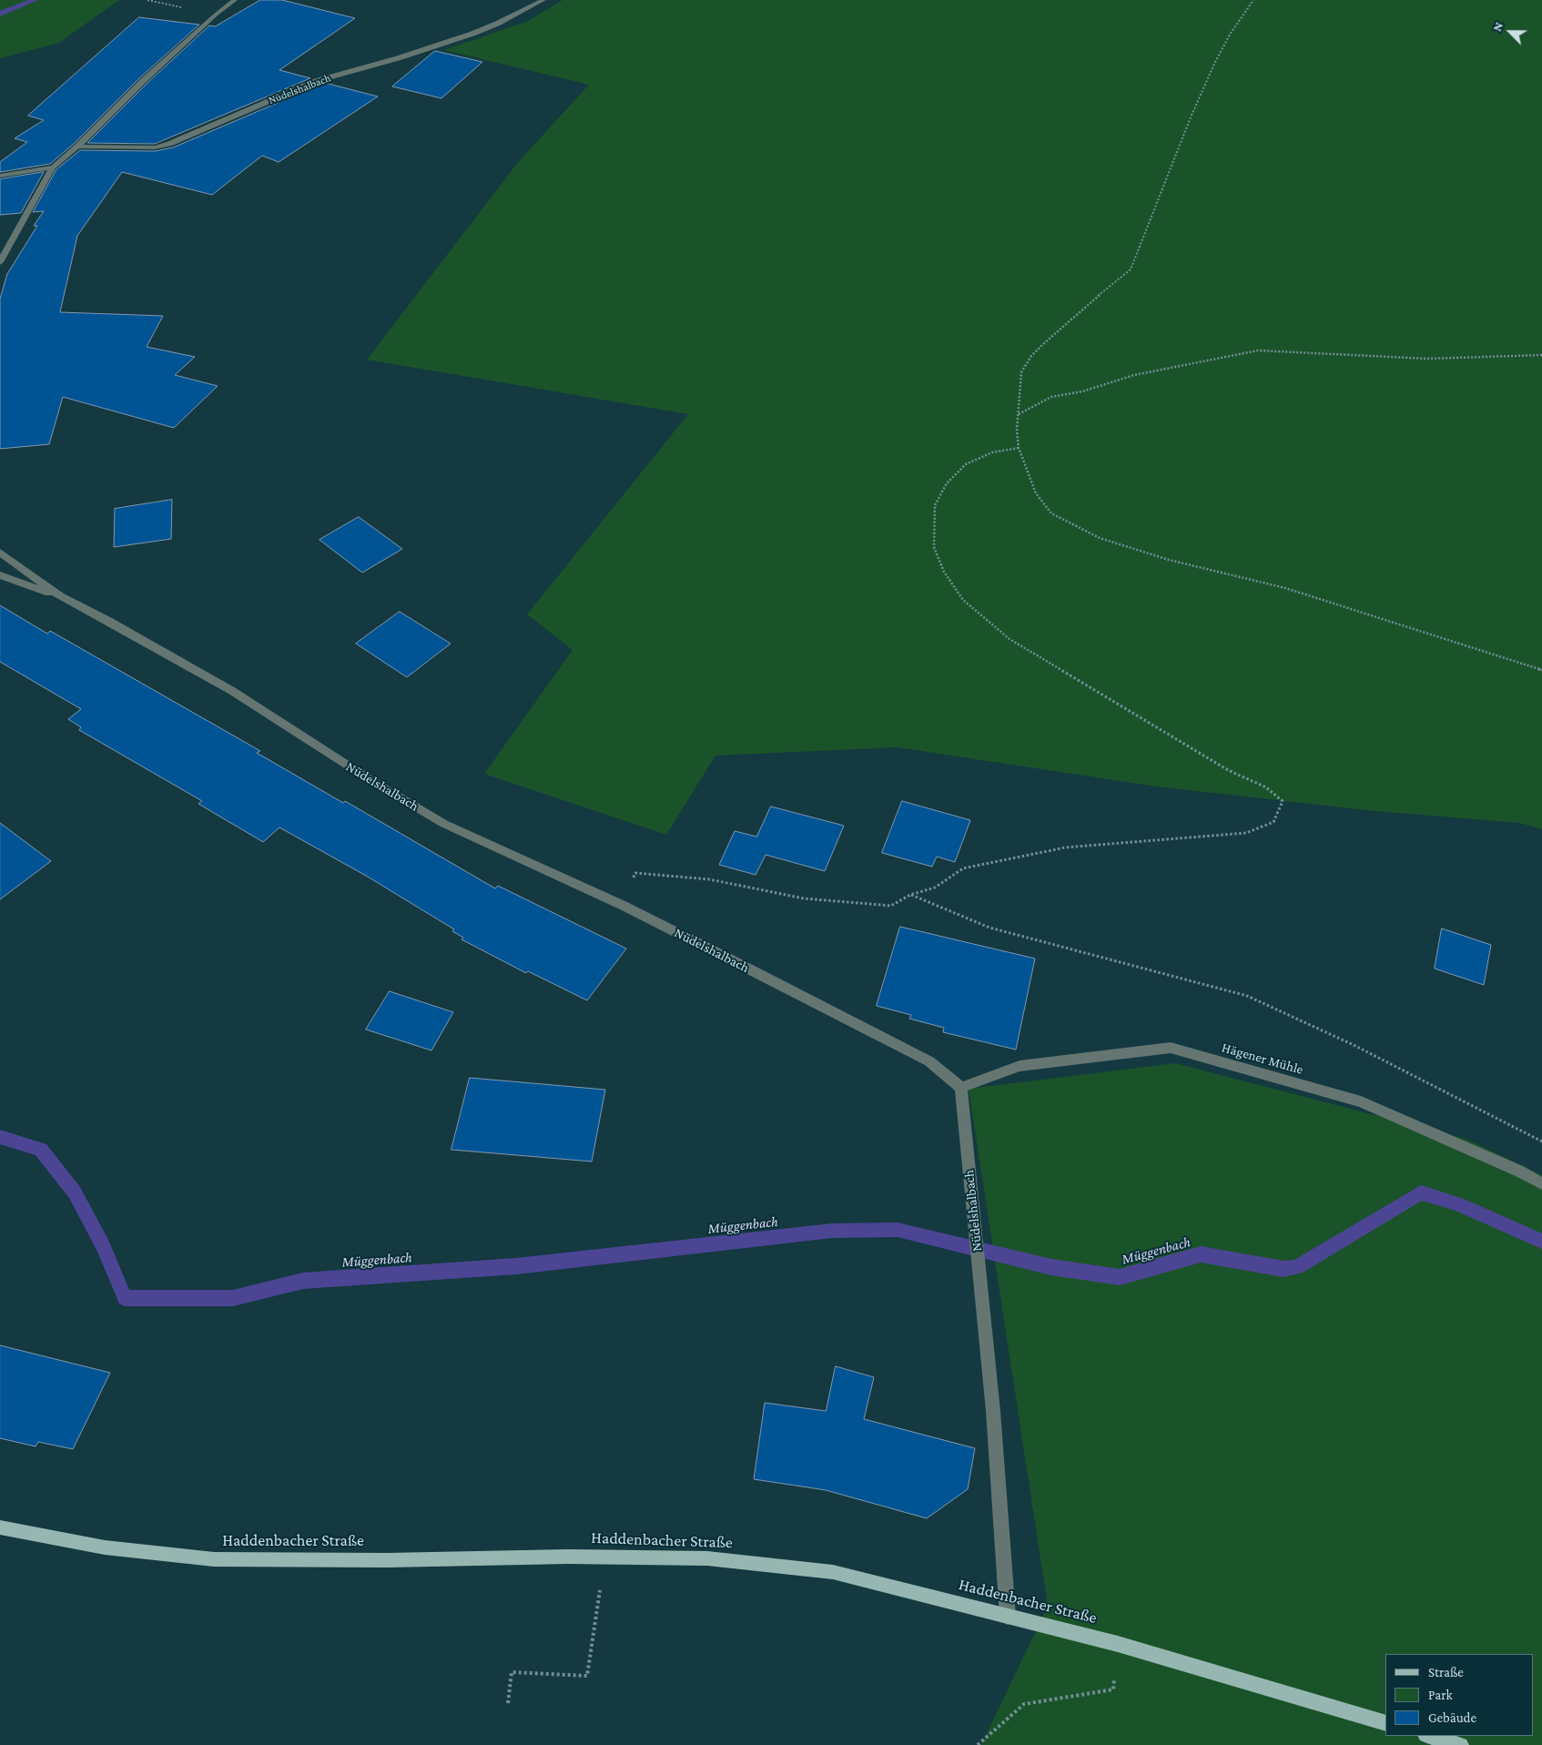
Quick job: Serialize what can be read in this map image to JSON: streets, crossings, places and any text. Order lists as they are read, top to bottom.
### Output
{
  "streets": {
    "main road": ["Haddenbacher Straße"],
    "street": ["Nüdelshalbach", "Hägener Mühle"]
  },
  "crossings": [
    ["Nüdelshalbach", "Hägener Mühle"],
    ["Nüdelshalbach", "Haddenbacher Straße"]
  ],
  "water": ["Müggenbach"],
  "legend": ["Straße", "Park", "Gebäude"],
  "north": "top left"
}
